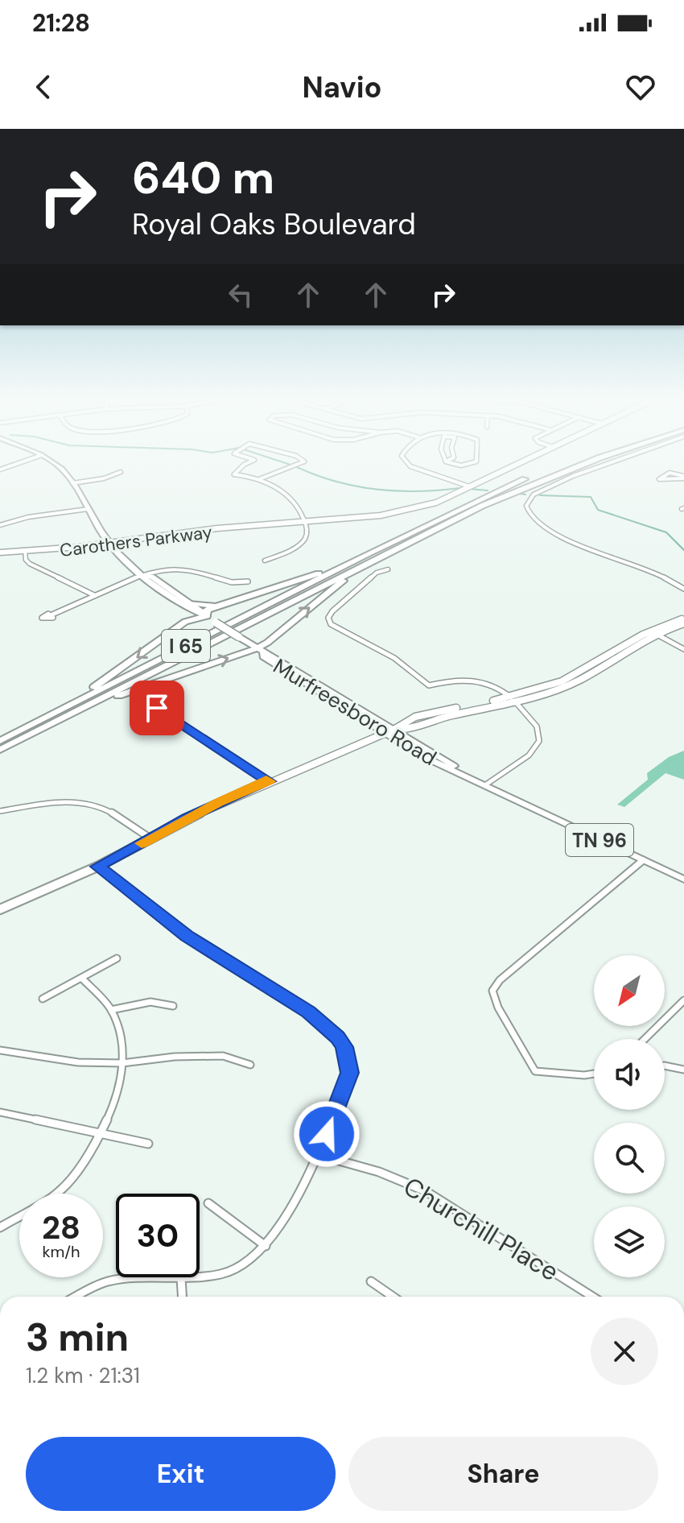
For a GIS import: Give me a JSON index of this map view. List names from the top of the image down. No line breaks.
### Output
{"streets":{"highway":["I 65"],"main road":["Carothers Parkway","Murfreesboro Road","TN 96"],"street":["Churchill Place"]},"crossings":[["Carothers Parkway","Murfreesboro Road"]],"north":"bottom left","page":{"status":"21:28","header":"Navio","turn":["640 m","Royal Oaks Boulevard"],"speed":"28 km/h","limit":"30","heading":["3 min","1.2 km · 21:31"],"buttons":["Exit","Share"]}}
